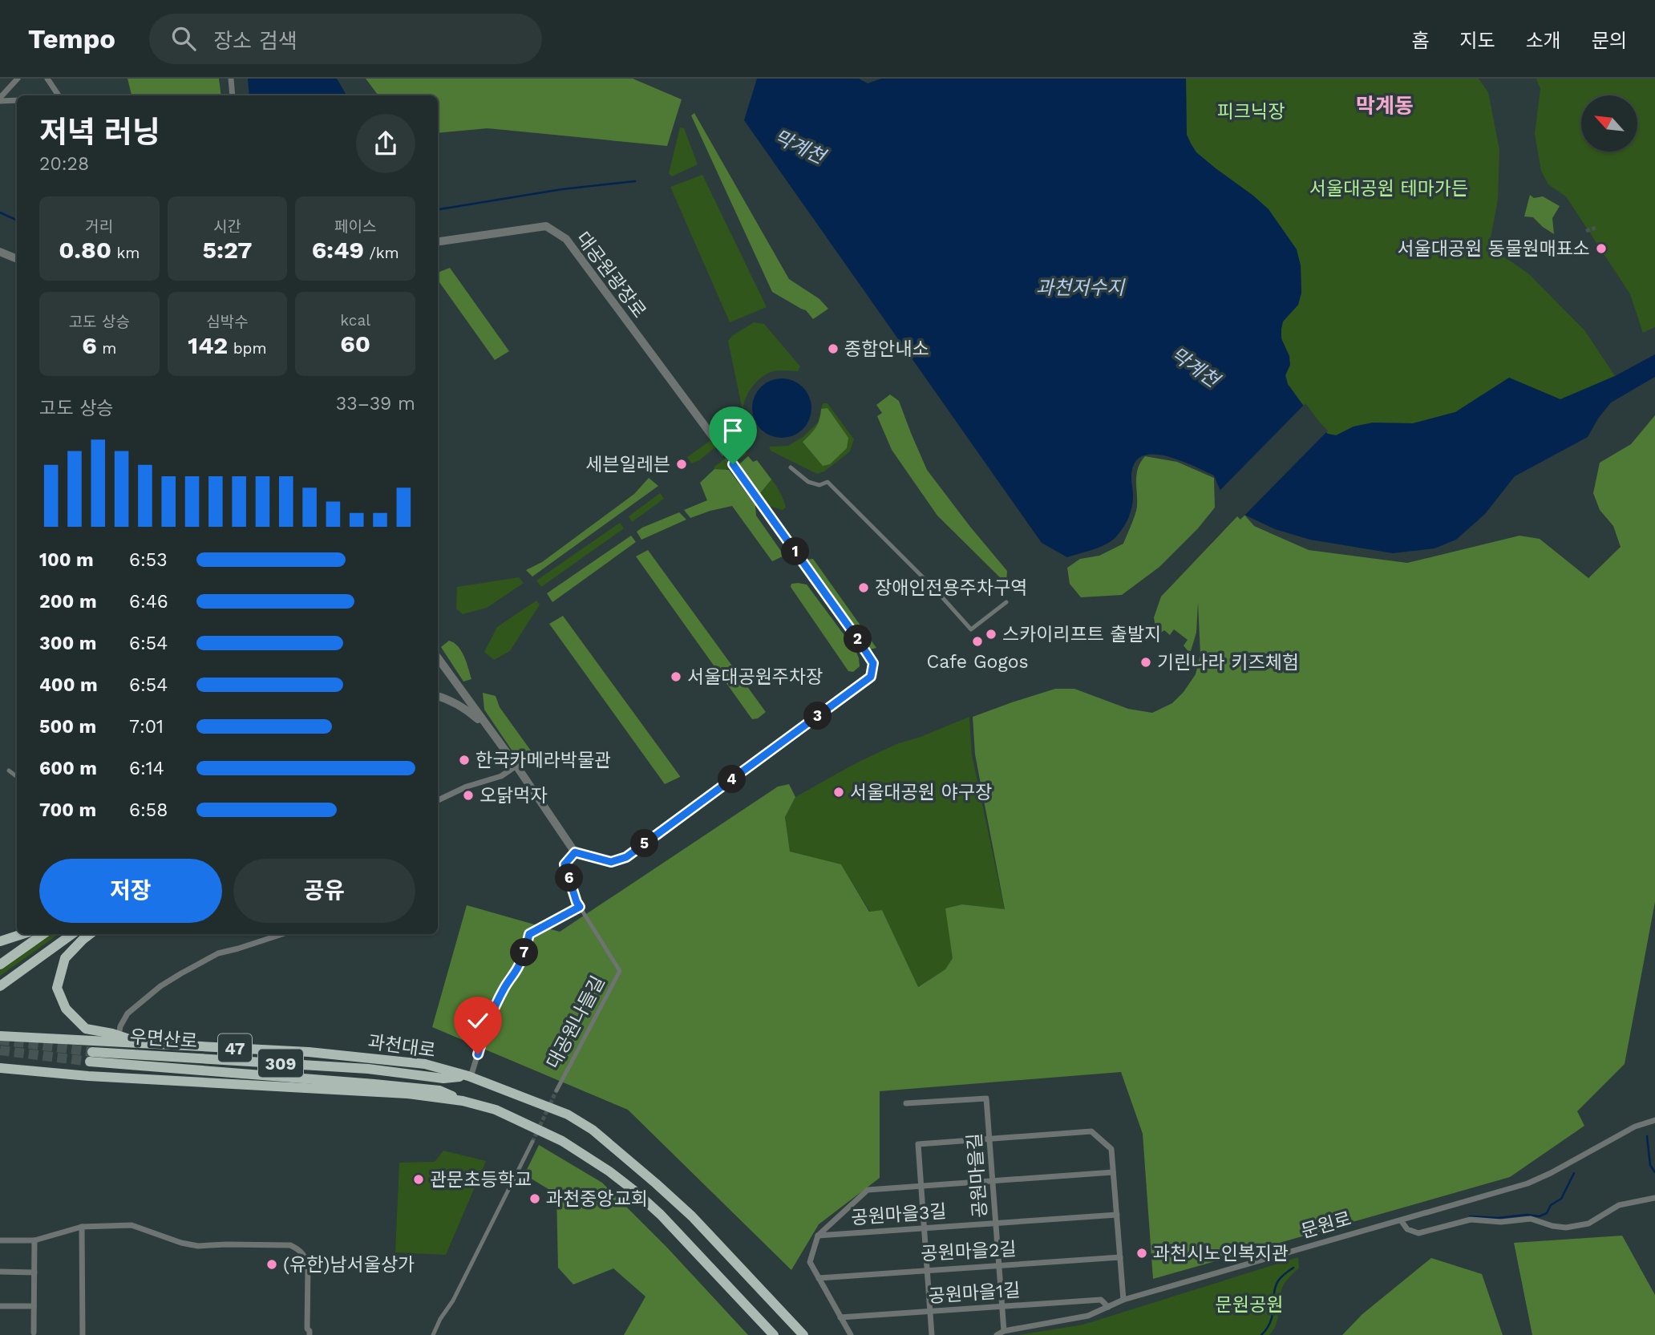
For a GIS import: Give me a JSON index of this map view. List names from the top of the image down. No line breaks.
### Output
{"streets":{"highway":["우면산로","과천대로","47","309"],"street":["대공원광장로","대공원나들길","공원마을길","공원마을3길","문원로","공원마을2길","공원마을1길"]},"crossings":[["우면산로","과천대로"],["우면산로","47"],["공원마을길","공원마을3길"],["공원마을길","문원로"],["공원마을길","공원마을2길"],["공원마을길","공원마을1길"],["문원로","공원마을1길"]],"districts":["막계동"],"water":["막계천","과천저수지"],"parks":["피크닉장","서울대공원 테마가든","문원공원"],"places":["서울대공원 동물원매표소","종합안내소","세븐일레븐","장애인전용주차구역","스카이리프트 출발지","Cafe Gogos","기린나라 키즈체험","서울대공원주차장","한국카메라박물관","서울대공원 야구장","오닭먹자","관문초등학교","과천중앙교회","과천시노인복지관","(유한)남서울상가"],"north":"top left","page":{"header":"Tempo","search":"장소 검색","nav":["홈","지도","소개","문의"],"heading":["저녁 러닝","20:28"],"stats":[["거리","0.80 km"],["시간","5:27"],["페이스","6:49 /km"],["고도 상승","6 m"],["심박수","142 bpm"],["kcal","60"]],"chart":["고도 상승","33–39 m"],"pins":["1","2","3","4","5","6","7"],"list":[{"name":"100 m","note":"6:53"},{"name":"200 m","note":"6:46"},{"name":"300 m","note":"6:54"},{"name":"400 m","note":"6:54"},{"name":"500 m","note":"7:01"},{"name":"600 m","note":"6:14"},{"name":"700 m","note":"6:58"}],"buttons":["저장","공유"]}}
